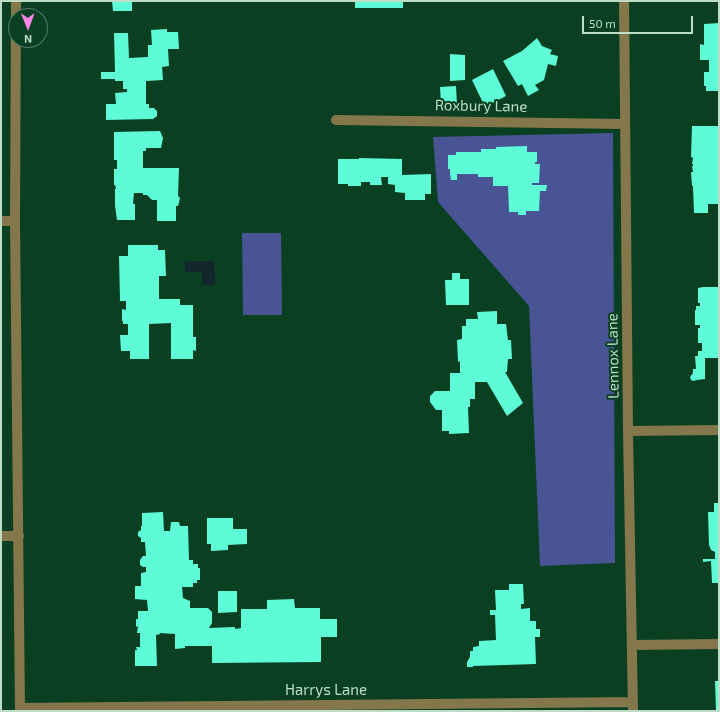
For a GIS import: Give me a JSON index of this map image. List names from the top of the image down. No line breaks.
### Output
{"streets":{"street":["Roxbury Lane","Lennox Lane","Harrys Lane"]},"crossings":[["Roxbury Lane","Lennox Lane"],["Lennox Lane","Harrys Lane"]],"scale_bar":"50 m","north":"bottom"}
